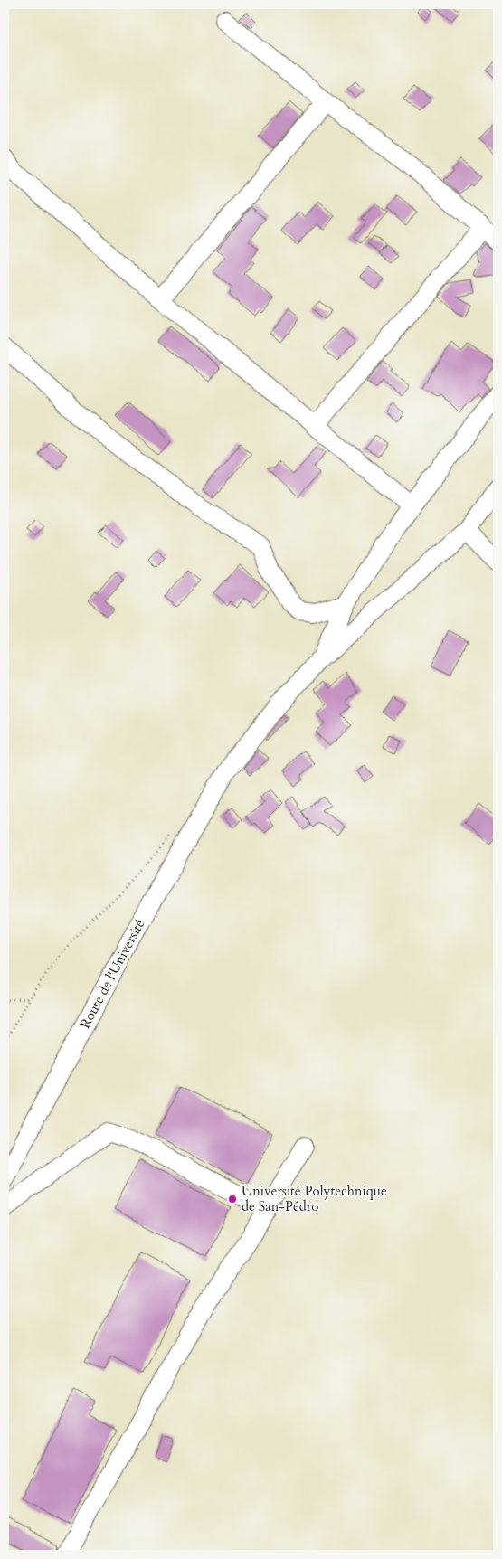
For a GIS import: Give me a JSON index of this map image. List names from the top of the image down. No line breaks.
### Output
{"streets":{"street":["Route de l'Université"]},"places":["Université Polytechnique de San-Pédro"]}
